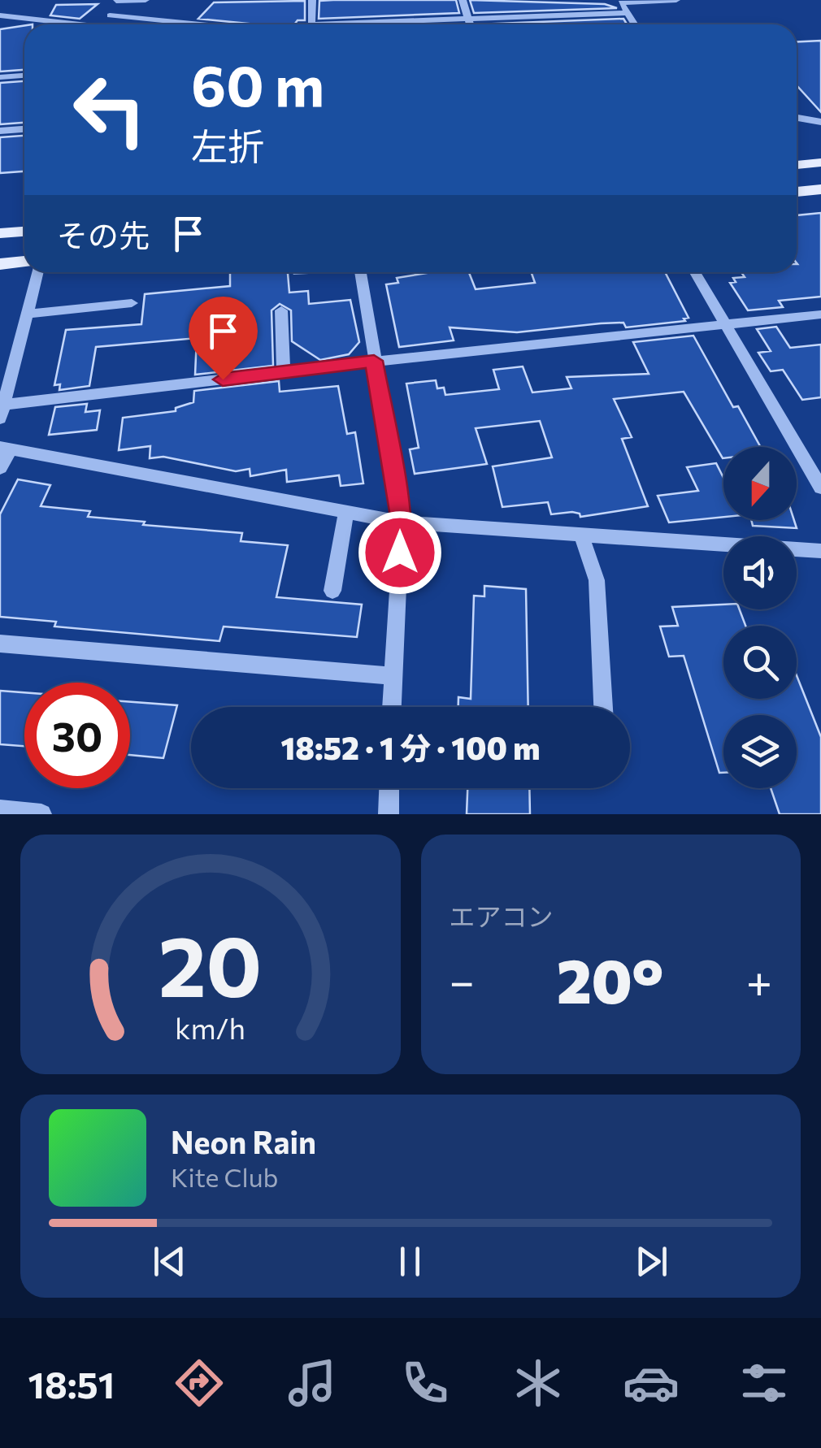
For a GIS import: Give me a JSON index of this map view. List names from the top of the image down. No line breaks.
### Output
{"north":"bottom","page":{"turn":["60 m","左折"],"then":"その先","limit":"30","trip":"18:52 · 1 分 · 100 m","tile":"エアコン","heat":["−","20°","+"],"song":["Neon Rain","Kite Club"],"tabs":"18:51","gauge":["20","km/h"]}}
